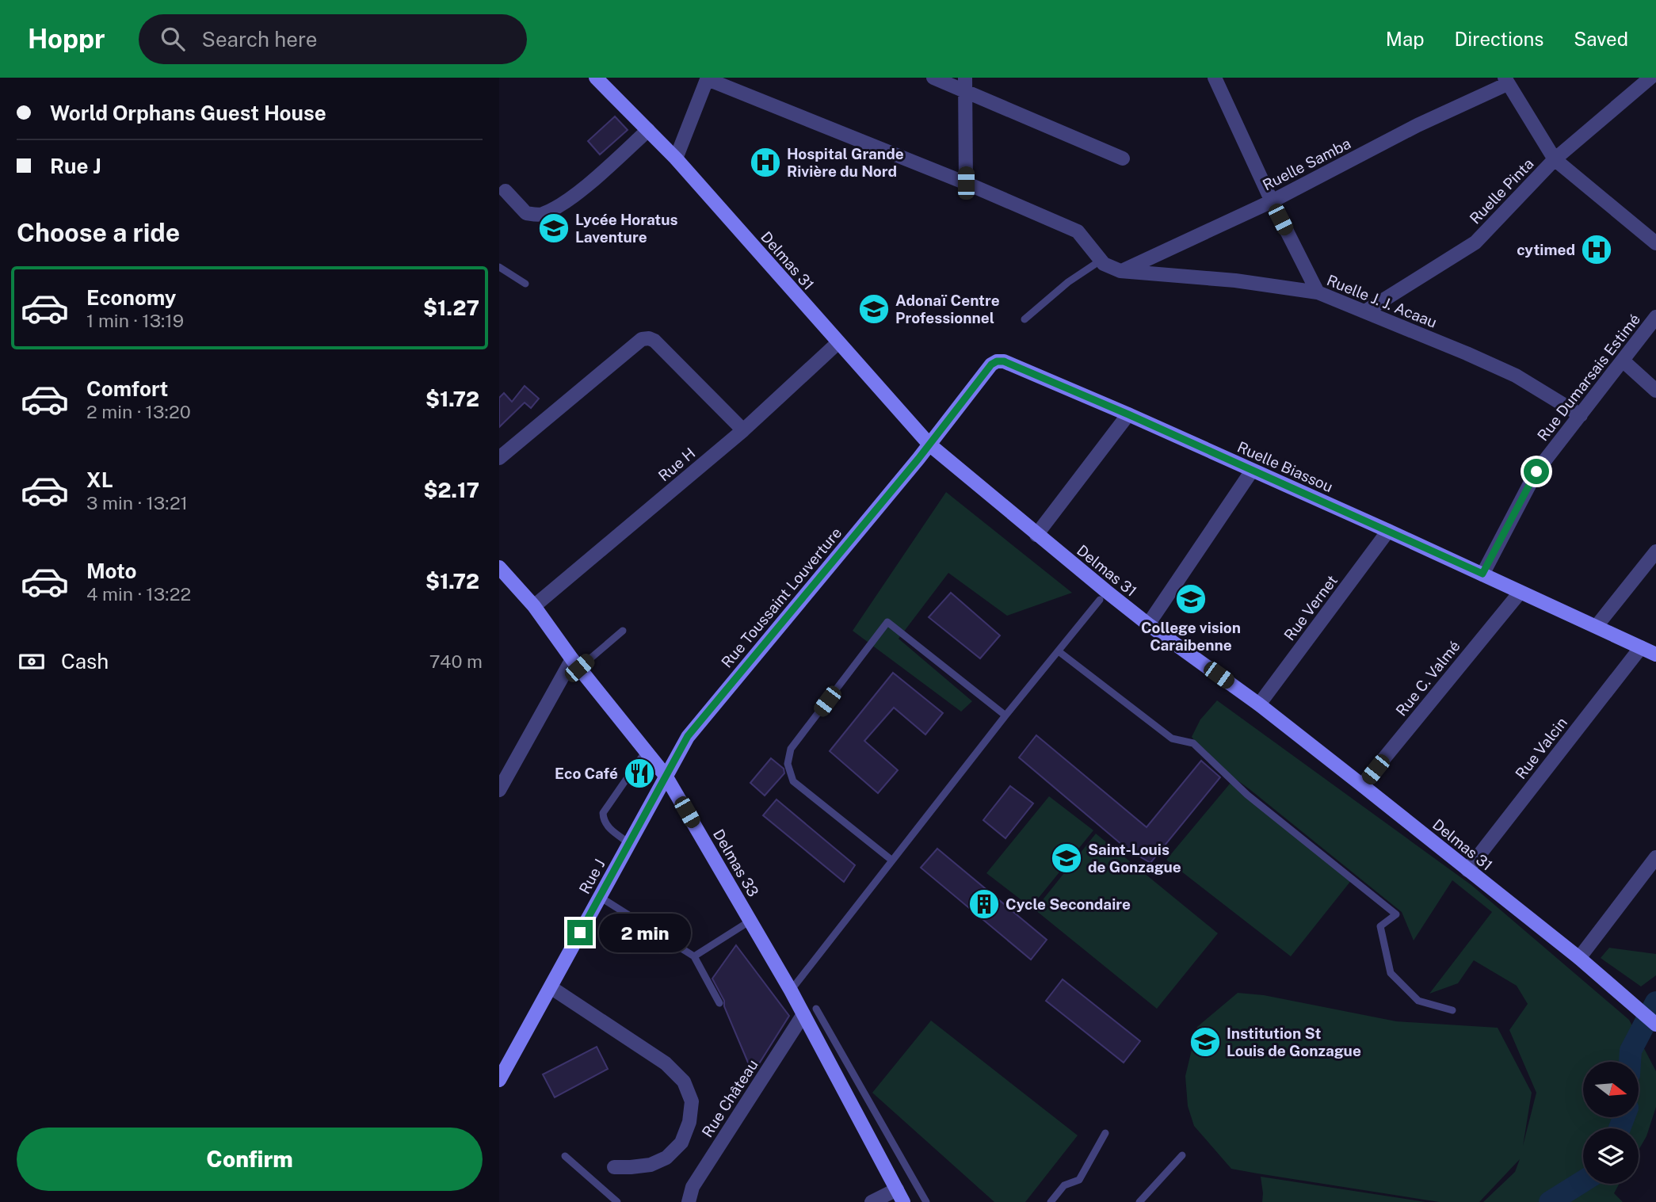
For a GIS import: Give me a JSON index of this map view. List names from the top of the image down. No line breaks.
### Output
{"streets":{"street":["Ruelle Samba","Ruelle Pinta","Delmas 31","Ruelle J. J. Acaau","Rue Dumarsais Estimé","Rue H","Ruelle Biassou","Rue Toussaint Louverture","Rue Vernet","Rue C. Valmé","Rue Valcin","Delmas 33","Rue J","Rue Château"]},"crossings":[["Ruelle Samba","Ruelle J. J. Acaau"],["Ruelle Pinta","Ruelle J. J. Acaau"],["Delmas 31","Rue H"],["Delmas 31","Ruelle Biassou"],["Delmas 31","Rue Toussaint Louverture"],["Delmas 31","Rue Vernet"],["Delmas 31","Rue C. Valmé"],["Delmas 31","Rue Valcin"],["Ruelle J. J. Acaau","Rue Dumarsais Estimé"],["Rue Dumarsais Estimé","Ruelle Biassou"],["Rue H","Delmas 33"],["Ruelle Biassou","Rue Toussaint Louverture"],["Ruelle Biassou","Rue Vernet"],["Ruelle Biassou","Rue C. Valmé"],["Ruelle Biassou","Rue Valcin"],["Rue Toussaint Louverture","Delmas 33"],["Rue Toussaint Louverture","Rue J"],["Delmas 33","Rue J"],["Delmas 33","Rue Château"]],"places":{"hospital":["Hospital Grande Rivière du Nord","cytimed"],"school or university":["Lycée Horatus Laventure","Adonaï Centre Professionnel","College vision Caraibenne","Saint-Louis de Gonzague","Institution St Louis de Gonzague"],"restaurant":["Eco Café"],"building":["Cycle Secondaire"]},"north":"right","page":{"header":"Hoppr","search":"Search here","nav":["Map","Directions","Saved"],"banner":["World Orphans Guest House","Rue J"],"heading":"Choose a ride","list":[{"name":"Economy","note":"1 min · 13:19","value":"$1.27"},{"name":"Comfort","note":"2 min · 13:20","value":"$1.72"},{"name":"XL","note":"3 min · 13:21","value":"$2.17"},{"name":"Moto","note":"4 min · 13:22","value":"$1.72"}],"pay":["Cash","740 m"],"bubble":"2 min","buttons":"Confirm"}}
